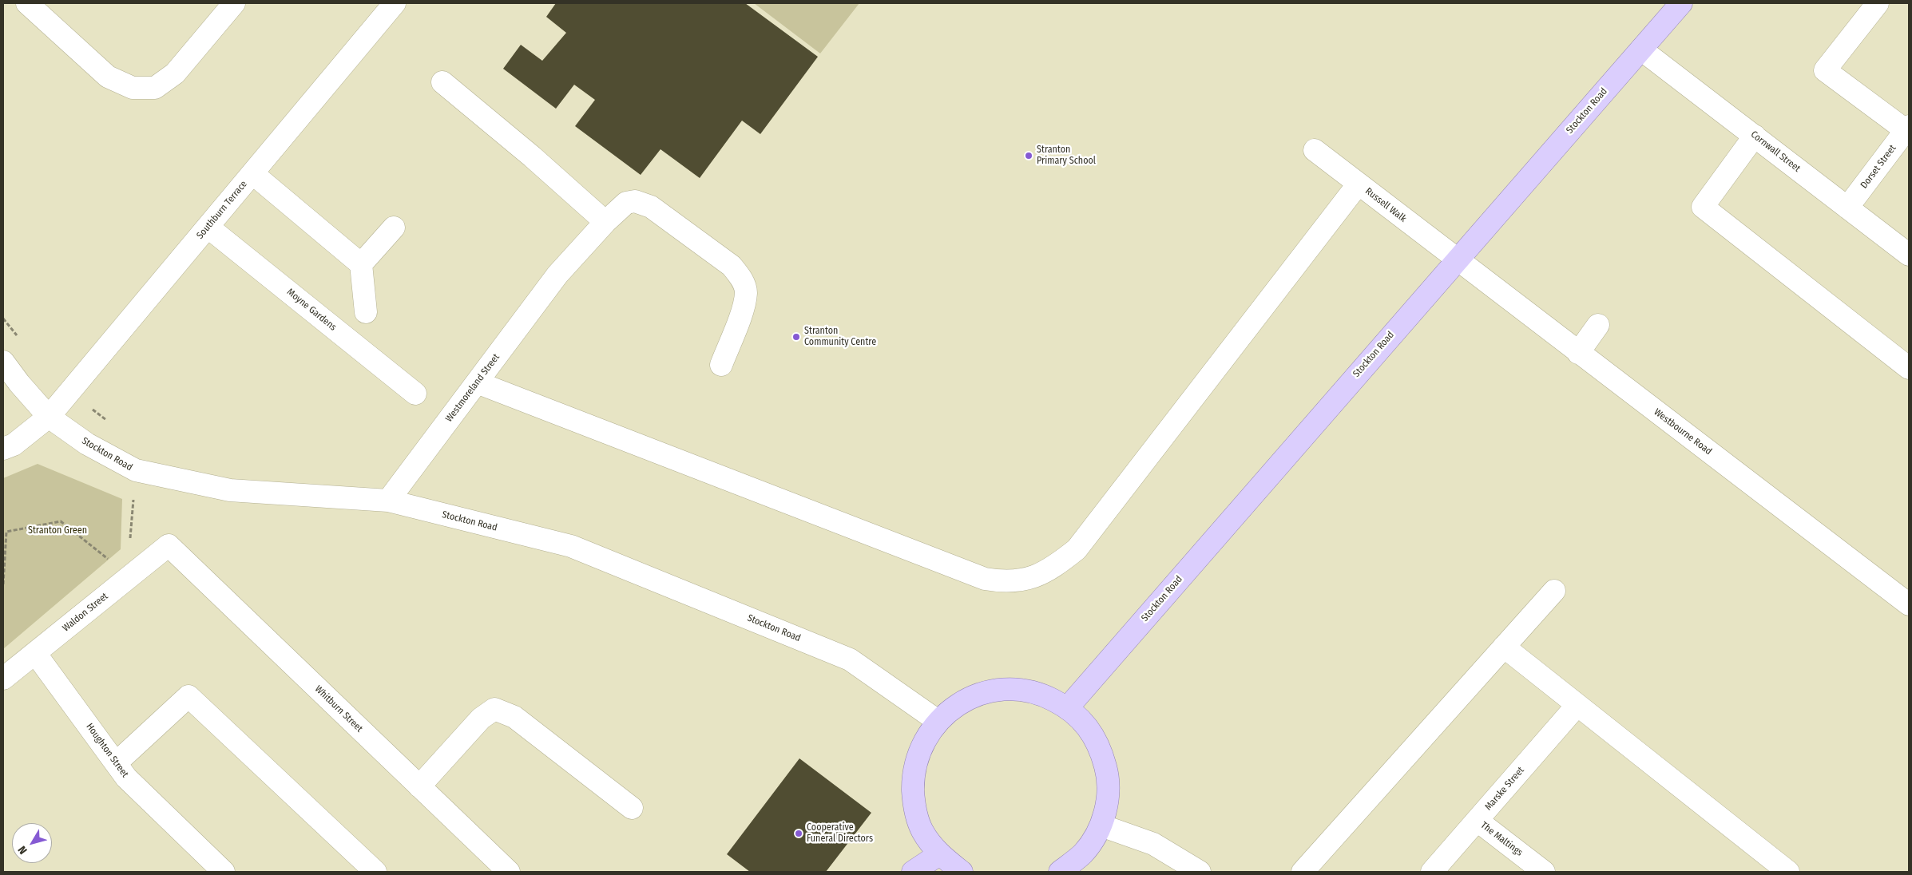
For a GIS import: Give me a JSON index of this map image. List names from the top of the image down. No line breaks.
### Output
{"streets":{"main road":["Stockton Road"],"street":["Cornwall Street","Dorset Street","Russell Walk","Southburn Terrace","Moyne Gardens","Westmoreland Street","Westbourne Road","Waldon Street","Whitburn Street","Houghton Street","Marske Street","The Maltings"]},"crossings":[["Stockton Road","Cornwall Street"],["Stockton Road","Russell Walk"],["Stockton Road","Southburn Terrace"],["Stockton Road","Westmoreland Street"],["Stockton Road","Westbourne Road"],["Cornwall Street","Dorset Street"],["Russell Walk","Westbourne Road"],["Southburn Terrace","Moyne Gardens"],["Waldon Street","Whitburn Street"],["Waldon Street","Houghton Street"],["Marske Street","The Maltings"]],"parks":["Stranton Green"],"places":["Stranton Primary School","Stranton Community Centre","Cooperative Funeral Directors"],"north":"bottom left"}
